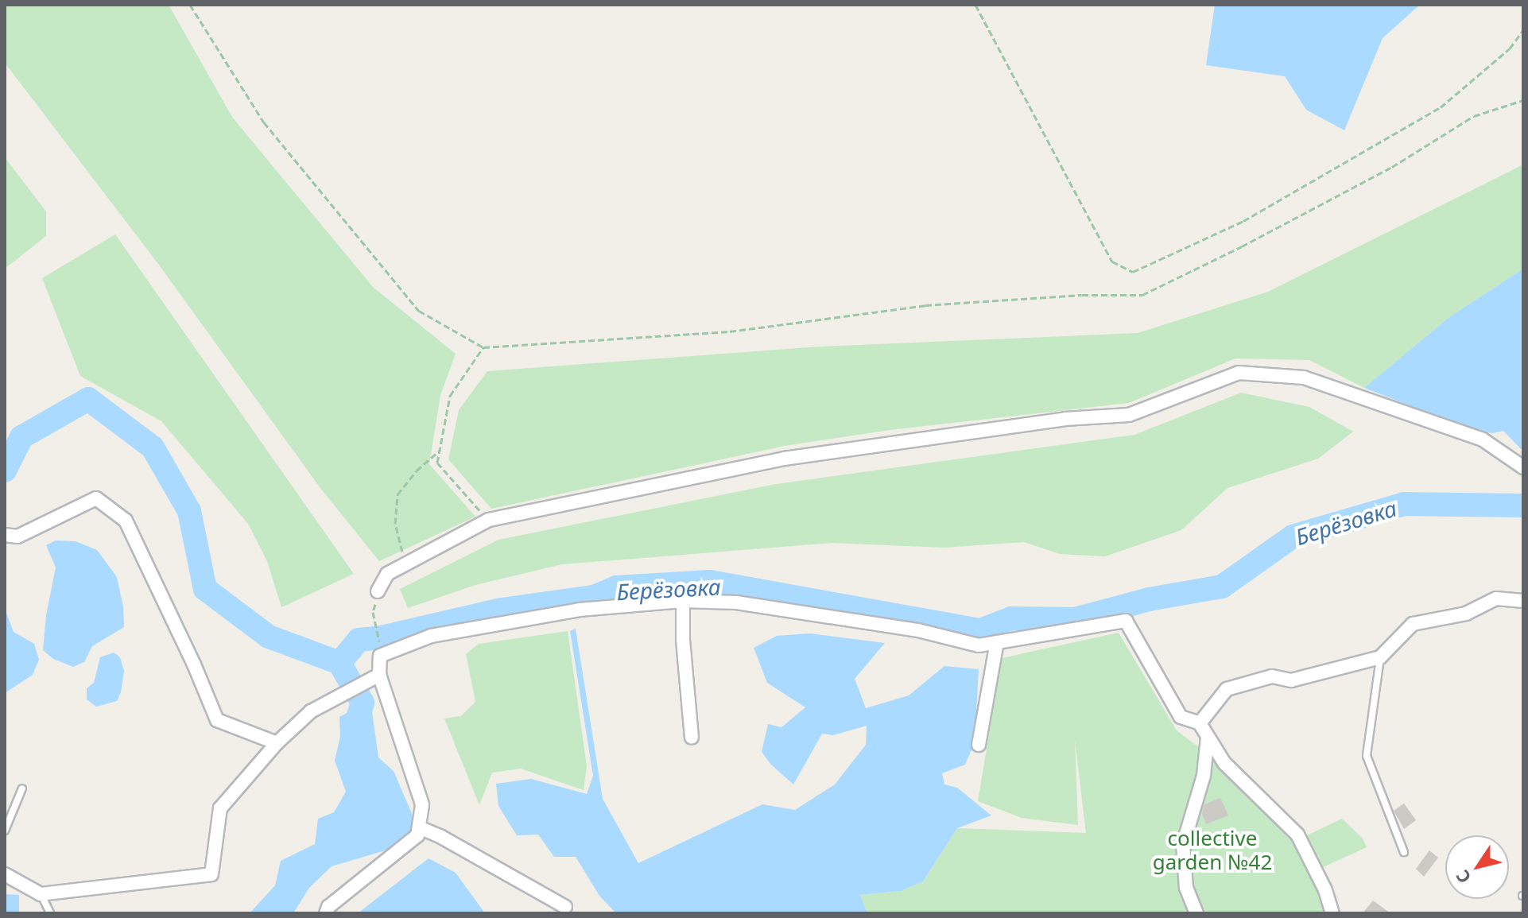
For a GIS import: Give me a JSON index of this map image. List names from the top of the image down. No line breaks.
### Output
{"water":["Берёзовка"],"parks":["collective garden №42"],"north":"bottom left"}
